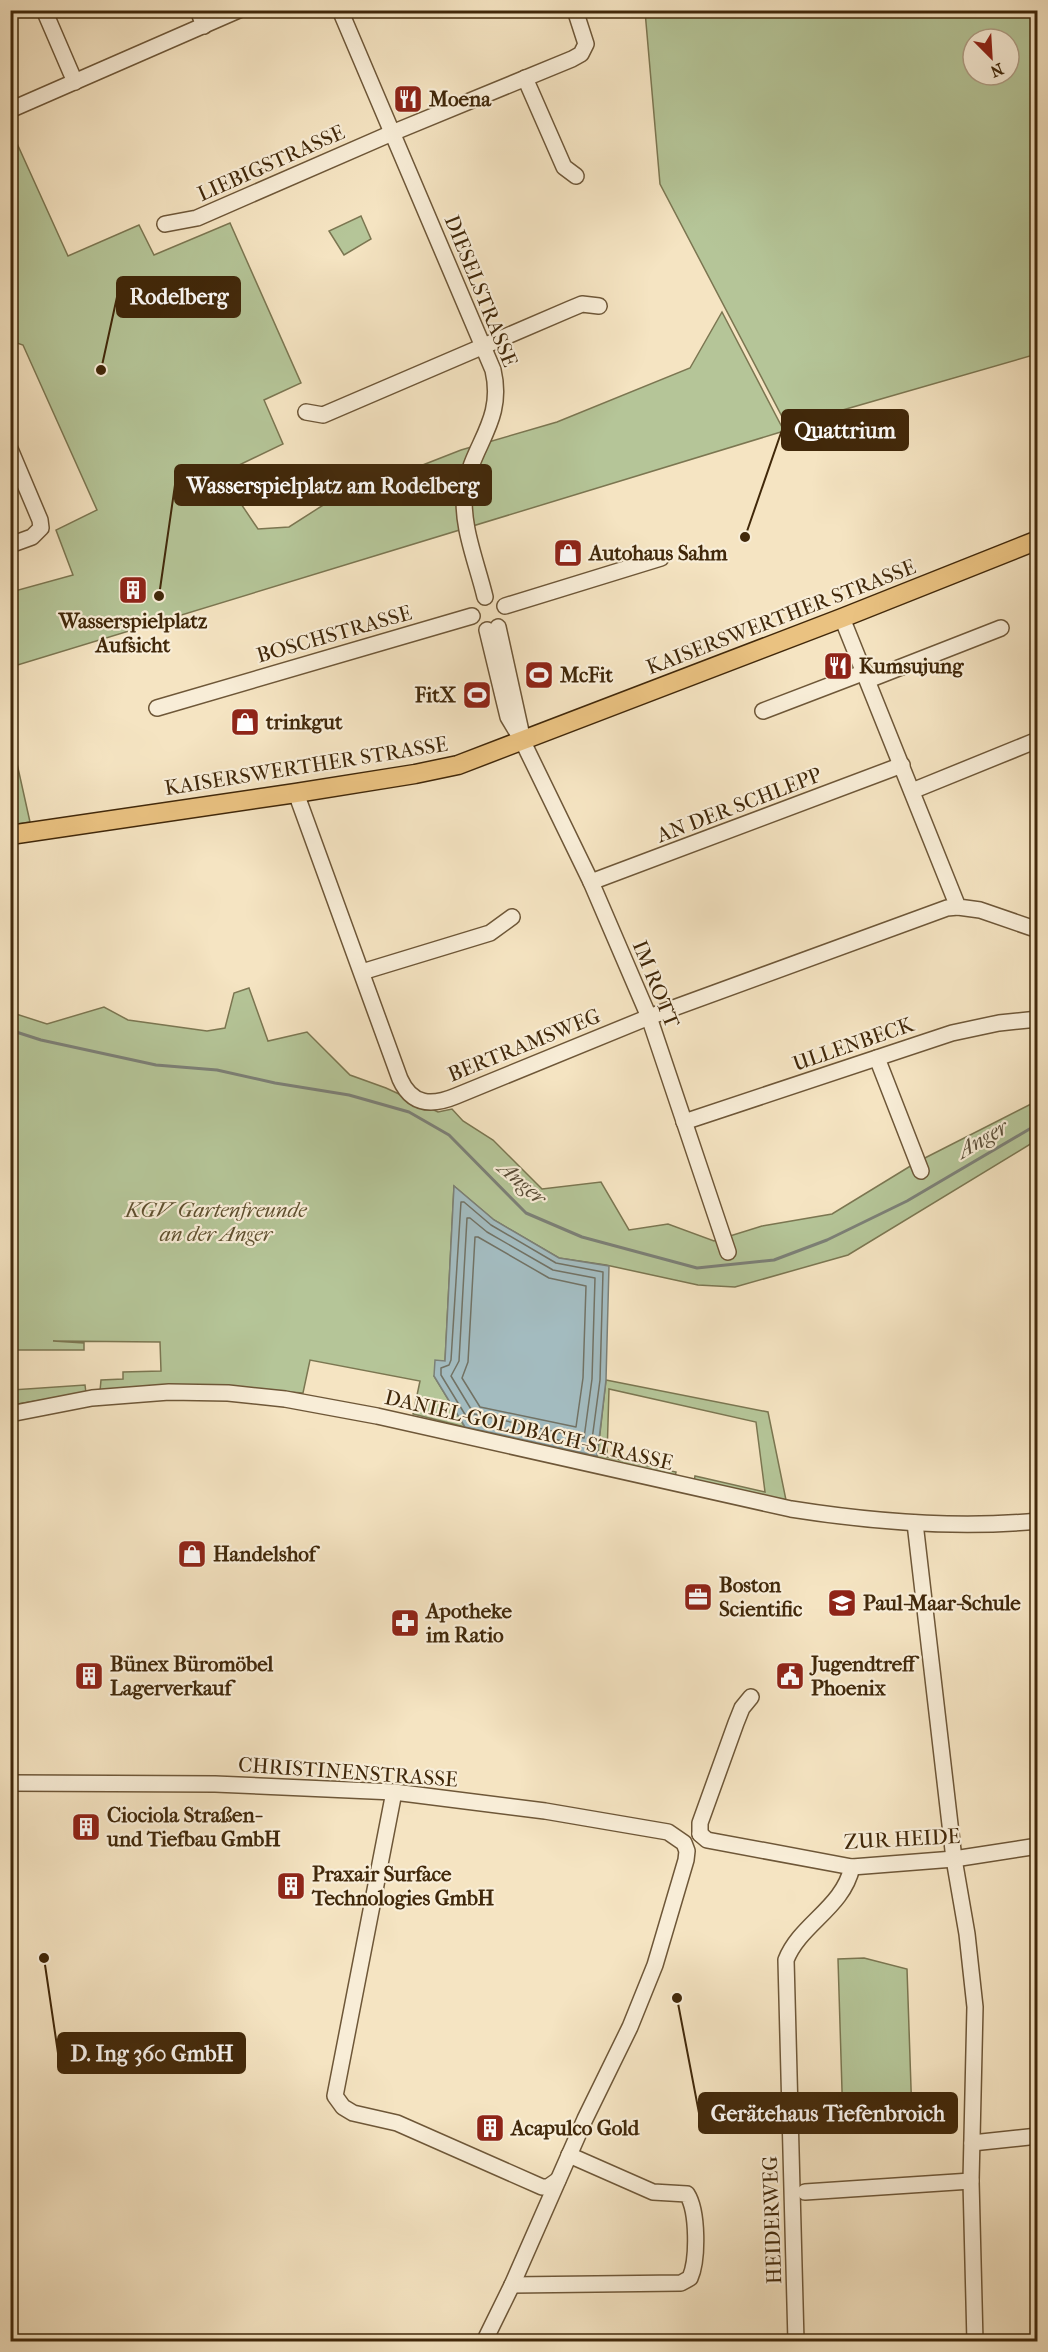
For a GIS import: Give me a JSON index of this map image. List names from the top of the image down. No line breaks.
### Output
{"streets":{"main road":["KAISERSWERTHER STRASSE"],"street":["LIEBIGSTRASSE","DIESELSTRASSE","BOSCHSTRASSE","AN DER SCHLEPP","IM ROTT","ULLENBECK","BERTRAMSWEG","DANIEL-GOLDBACH-STRASSE","CHRISTINENSTRASSE","ZUR HEIDE","HEIDERWEG"]},"crossings":[["LIEBIGSTRASSE","DIESELSTRASSE"],["DIESELSTRASSE","BOSCHSTRASSE"],["KAISERSWERTHER STRASSE","IM ROTT"],["KAISERSWERTHER STRASSE","BERTRAMSWEG"],["AN DER SCHLEPP","IM ROTT"],["IM ROTT","ULLENBECK"],["IM ROTT","BERTRAMSWEG"],["ZUR HEIDE","HEIDERWEG"]],"water":["Anger"],"parks":["KGV Gartenfreunde an der Anger"],"places":{"restaurant":["Moena","Kumsujung"],"other":["Rodelberg","Quattrium","Wasserspielplatz am Rodelberg","D. Ing 360 GmbH","Gerätehaus Tiefenbroich"],"shop":["Autohaus Sahm","trinkgut","Handelshof"],"building":["Wasserspielplatz Aufsicht","Bünex Büromöbel Lagerverkauf","Ciociola Straßen- und Tiefbau GmbH","Praxair Surface Technologies GmbH","Acapulco Gold"],"sports":["McFit","FitX"],"office":["Boston Scientific"],"school or university":["Paul-Maar-Schule"],"pharmacy":["Apotheke im Ratio"],"public building":["Jugendtreff Phoenix"]},"north":"bottom right"}
